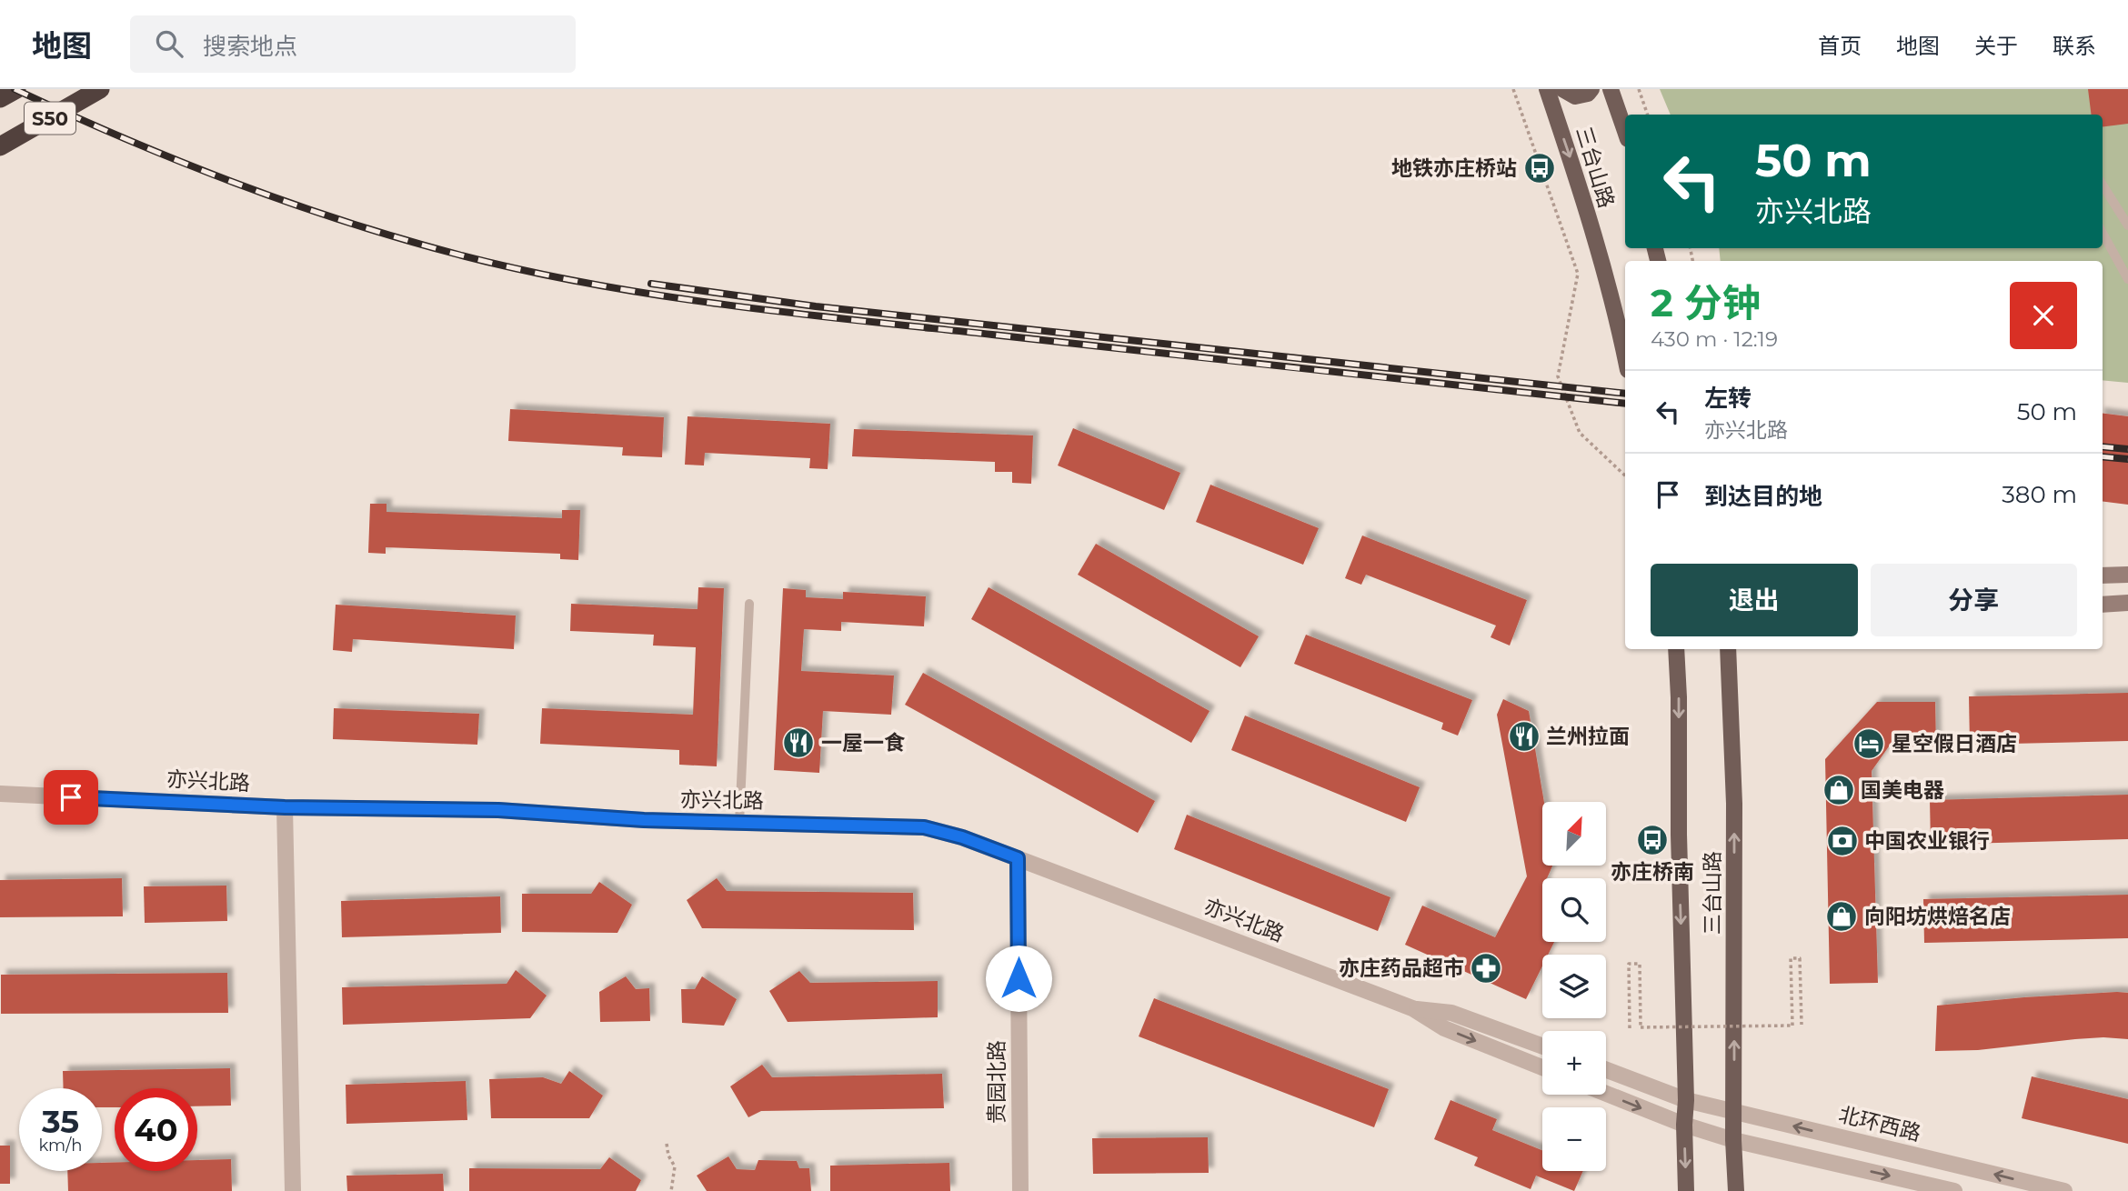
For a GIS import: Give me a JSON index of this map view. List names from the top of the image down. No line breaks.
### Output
{"streets":{"highway":["S50"],"main road":["三台山路"],"street":["亦兴北路","贵园北路","北环西路"]},"crossings":[["三台山路","北环西路"],["亦兴北路","贵园北路"]],"places":{"bus stop":["地铁亦庄桥站","亦庄桥南"],"restaurant":["兰州拉面","一屋一食"],"hotel":["星空假日酒店"],"shop":["国美电器","向阳坊烘焙名店"],"bank":["中国农业银行"],"pharmacy":["亦庄药品超市"]},"north":"top right","page":{"header":"地图","search":"搜索地点","nav":["首页","地图","关于","联系"],"turn":["50 m","亦兴北路"],"heading":["2 分钟","430 m · 12:19"],"list":[{"name":"左转","note":"亦兴北路","value":"50 m"},{"name":"到达目的地","value":"380 m"}],"buttons":["退出","分享"],"map_buttons":["+","−"],"speed":"35 km/h","limit":"40"}}
